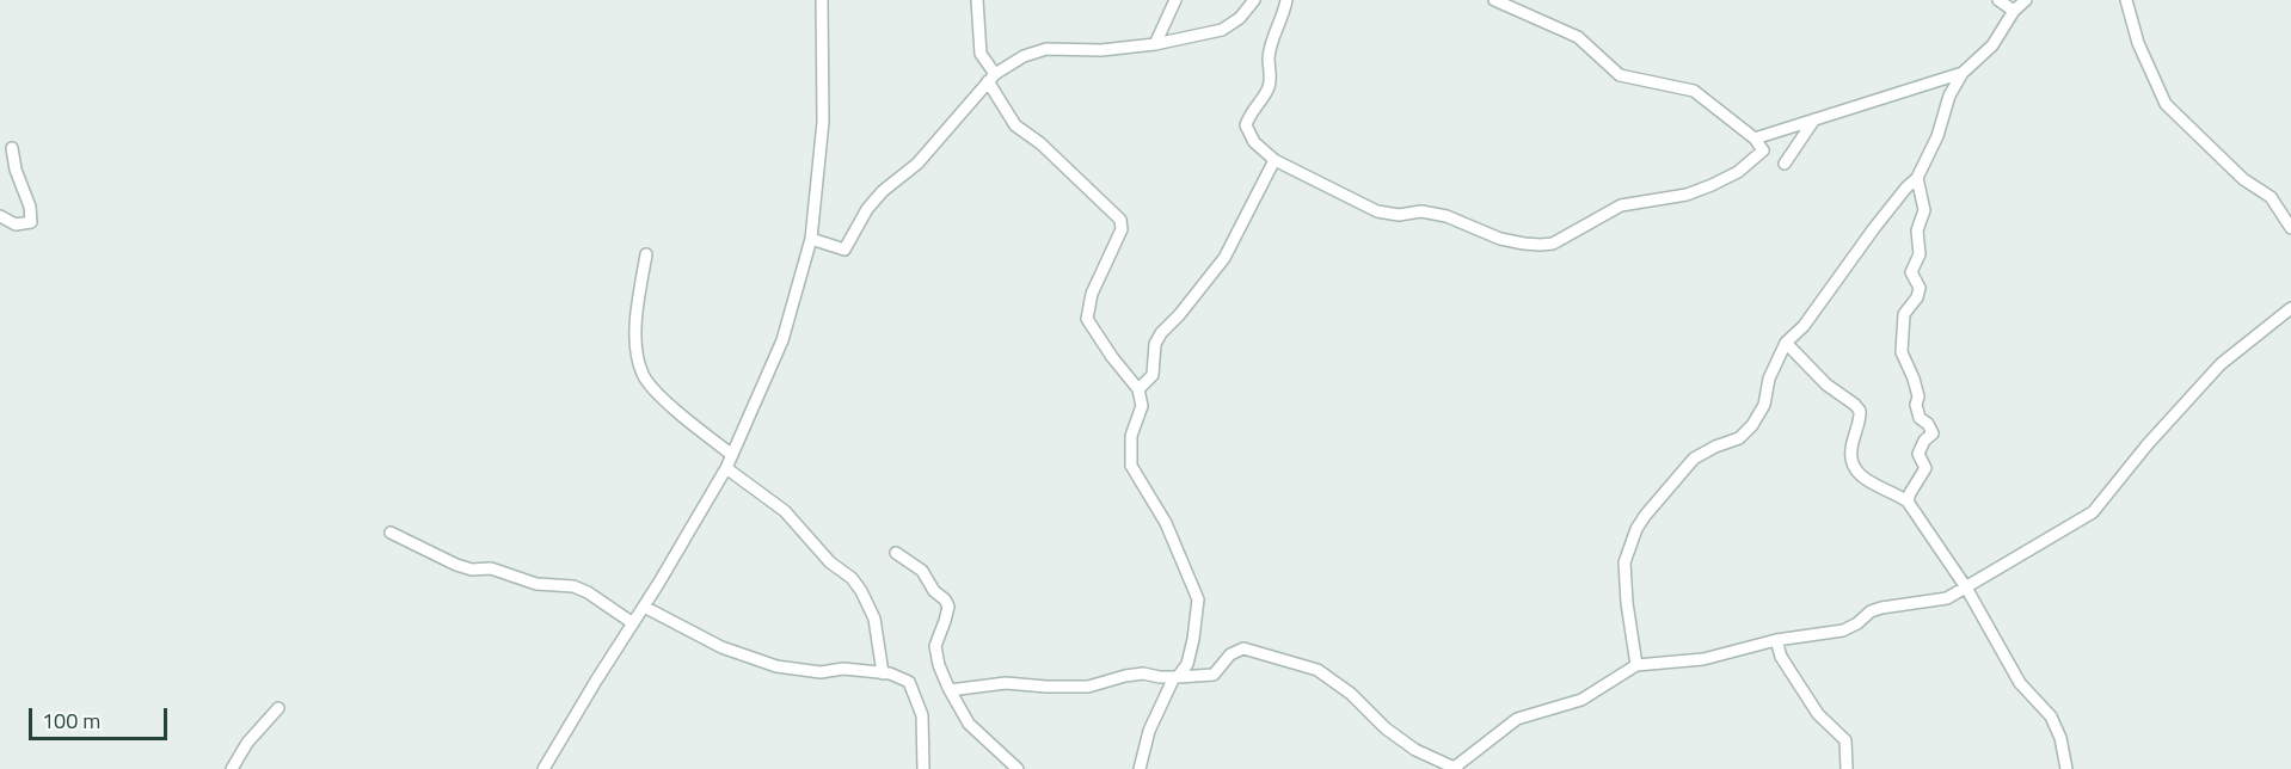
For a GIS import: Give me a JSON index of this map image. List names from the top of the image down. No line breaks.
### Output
{"scale_bar":"100 m"}
